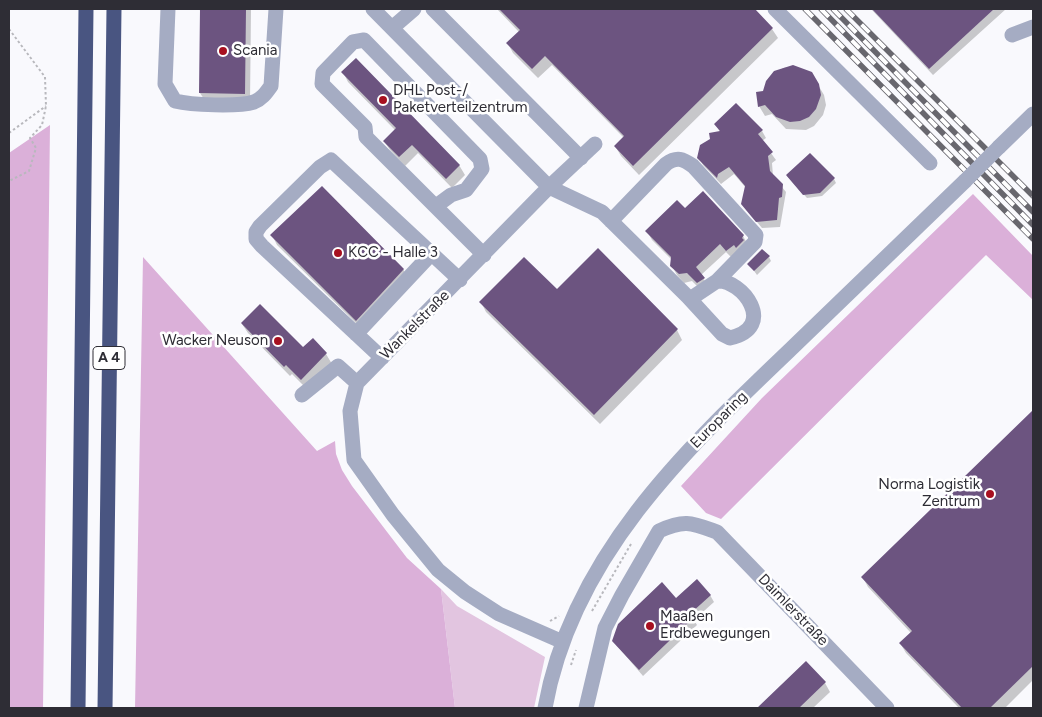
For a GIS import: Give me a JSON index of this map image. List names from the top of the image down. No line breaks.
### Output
{"streets":{"highway":["A 4"],"street":["Wankelstraße","Europaring","Daimlerstraße"]},"crossings":[["Wankelstraße","Europaring"]],"places":["Scania","DHL Post-/ Paketverteilzentrum","KCC - Halle 3","Wacker Neuson","Norma Logistik Zentrum","Maaßen Erdbewegungen"]}
